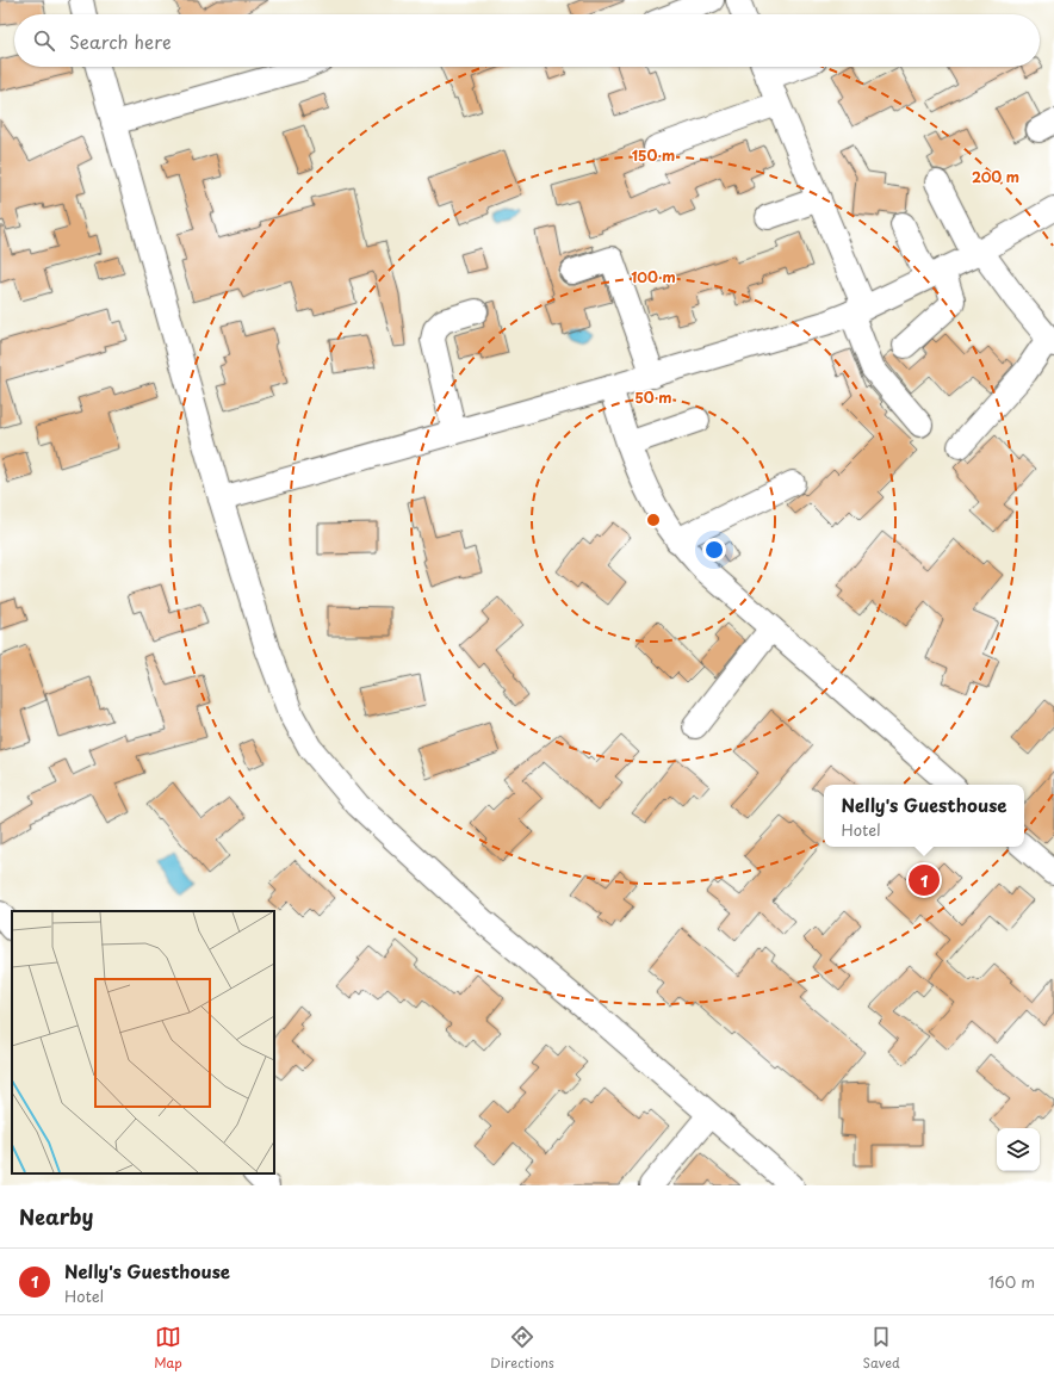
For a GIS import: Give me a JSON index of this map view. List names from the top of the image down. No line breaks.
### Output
{"page":{"search":"Search here","popup":["Nelly's Guesthouse","Hotel"],"pins":"1","heading":"Nearby","list":[{"mark":"1","name":"Nelly's Guesthouse","note":"Hotel","value":"160 m"}],"nav":["Map","Directions","Saved"]},"rings":["150 m","200 m","100 m","50 m"]}
